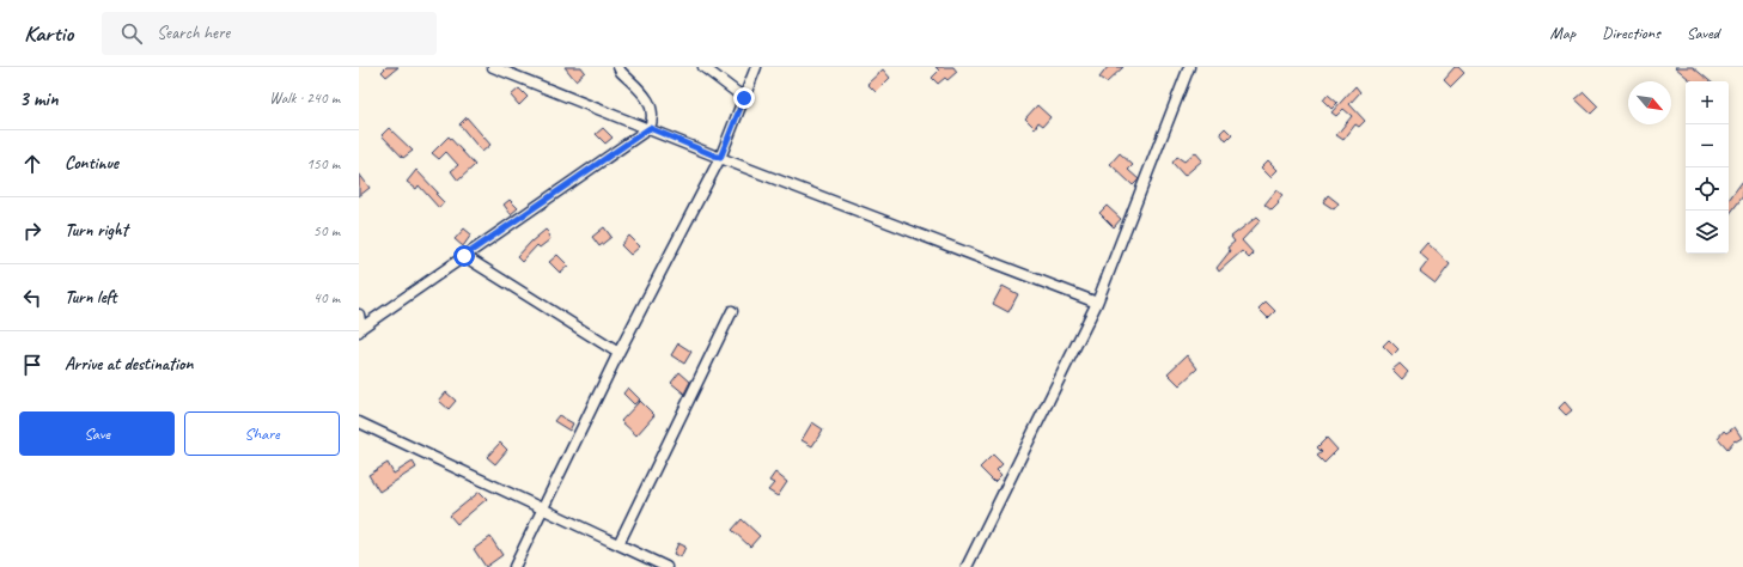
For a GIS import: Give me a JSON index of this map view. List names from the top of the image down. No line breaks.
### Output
{"north":"bottom right","page":{"header":"Kartio","search":"Search here","nav":["Map","Directions","Saved"],"heading":["3 min","Walk · 240 m"],"map_buttons":["+","−"],"list":[["Continue","150 m"],["Turn right","50 m"],["Turn left","40 m"],"Arrive at destination"],"buttons":["Save","Share"]}}
